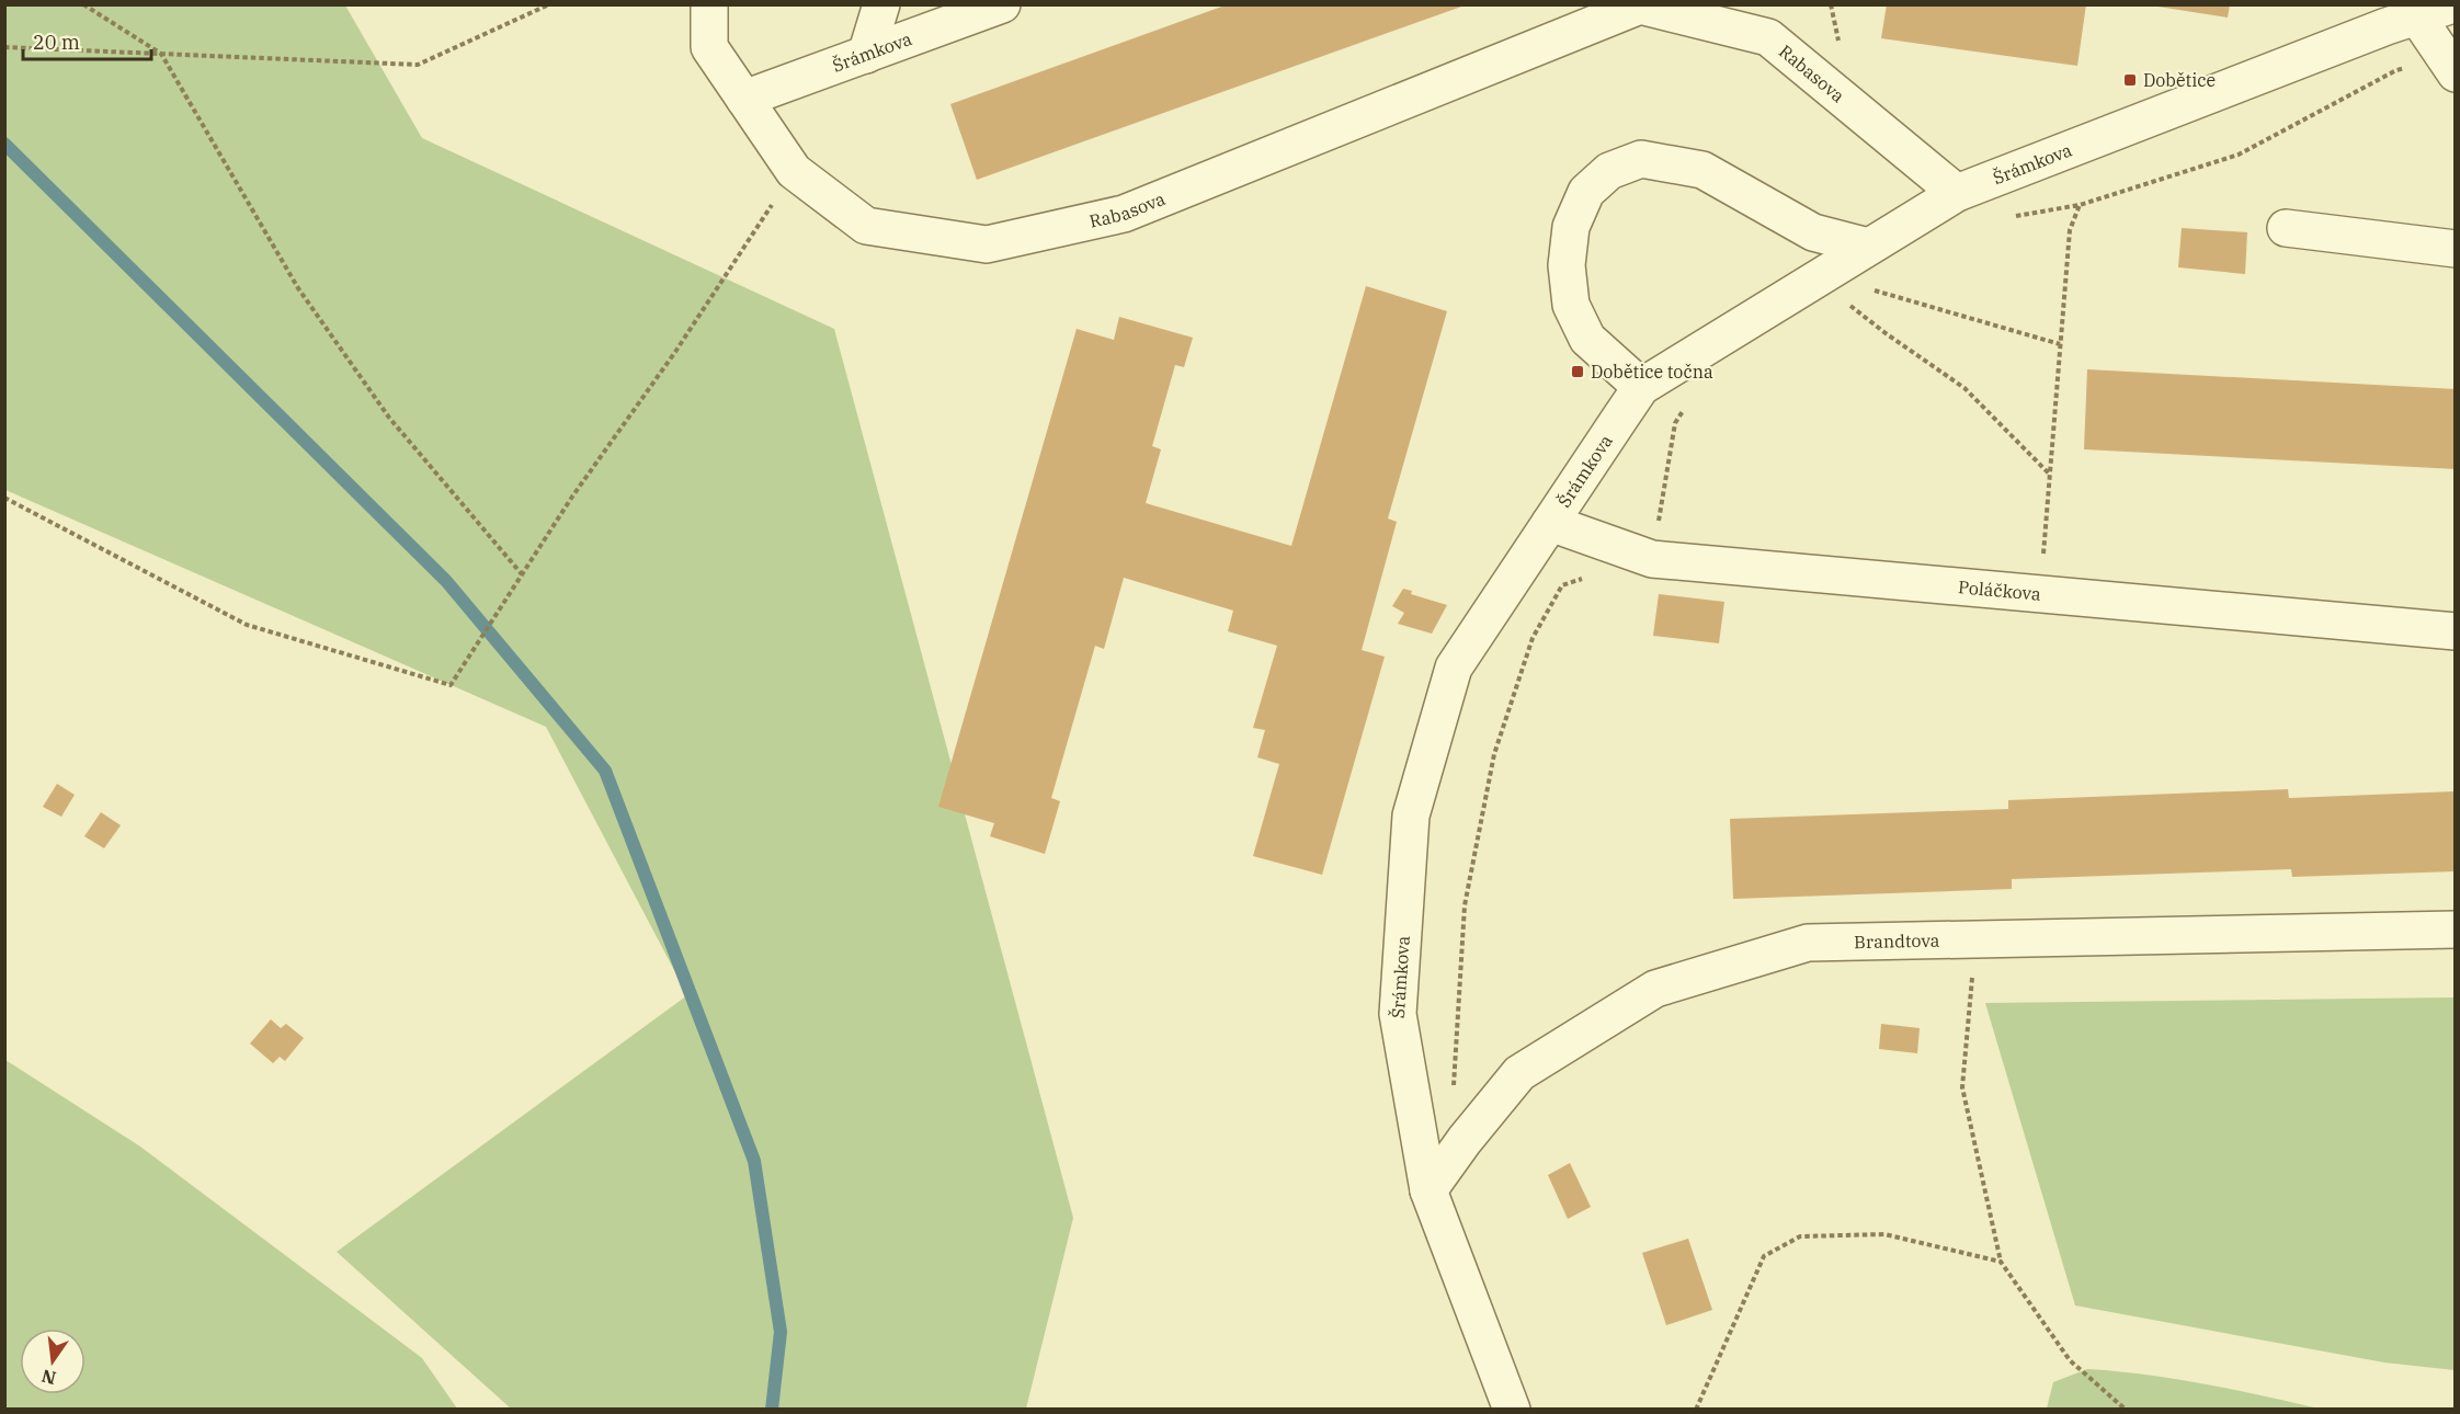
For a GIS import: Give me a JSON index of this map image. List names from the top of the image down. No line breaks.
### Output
{"streets":{"street":["Šrámkova","Rabasova","Poláčkova","Brandtova"]},"crossings":[["Šrámkova","Rabasova"],["Šrámkova","Poláčkova"],["Šrámkova","Brandtova"]],"places":{"transit":["Dobětice","Dobětice točna"]},"scale_bar":"20 m","north":"bottom"}
